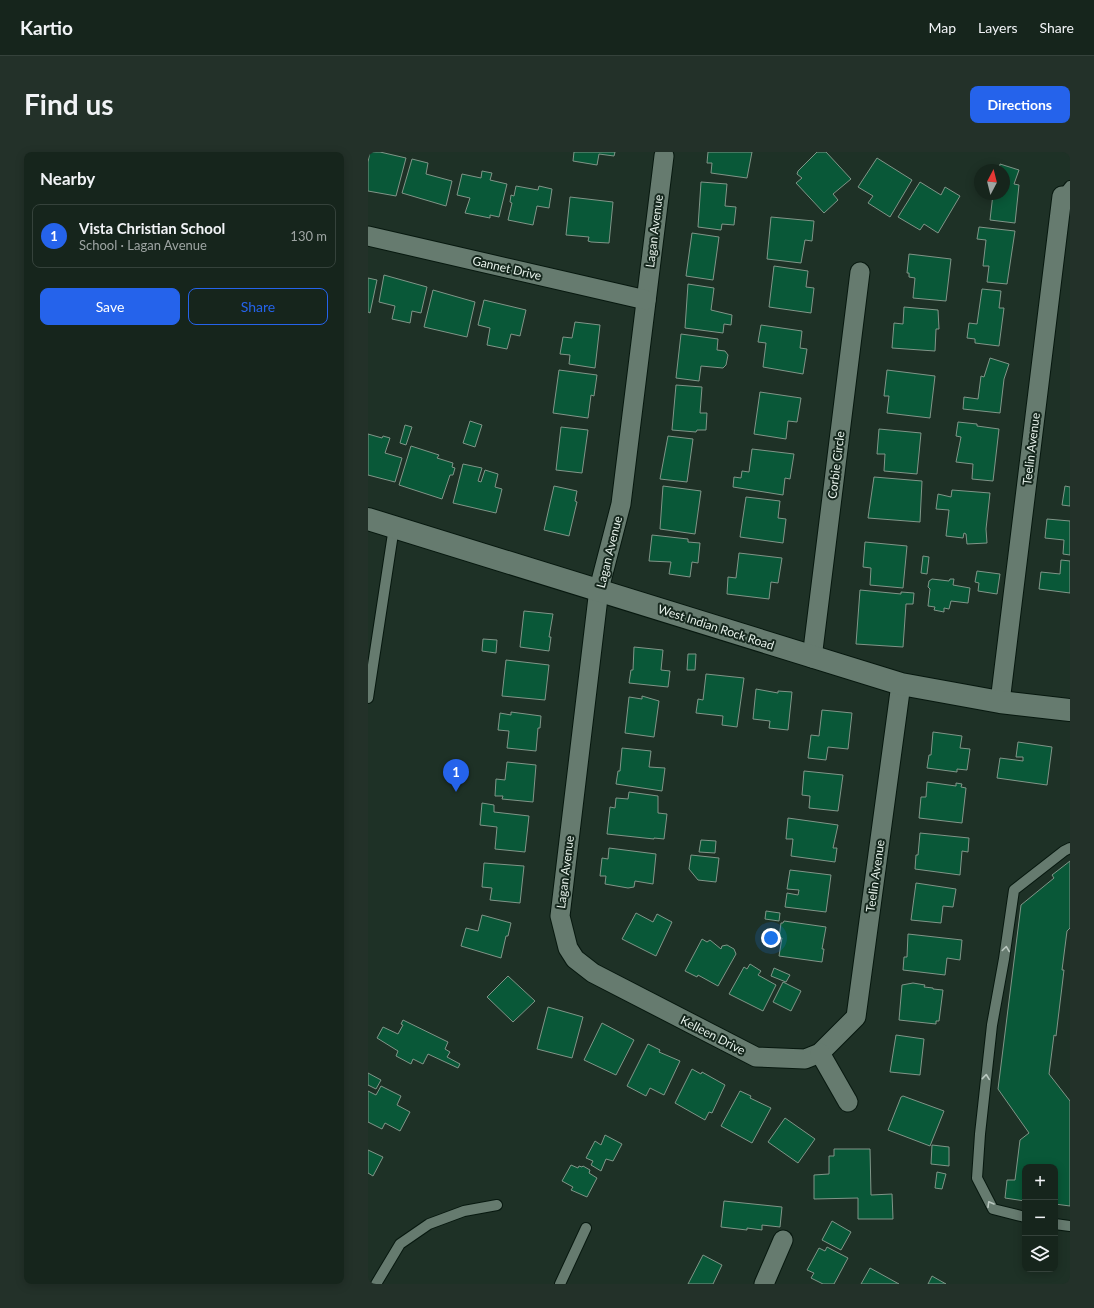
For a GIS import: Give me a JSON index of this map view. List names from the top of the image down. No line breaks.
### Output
{"streets":{"street":["Lagan Avenue","Gannet Drive","Teelin Avenue","Corbie Circle","West Indian Rock Road","Kelleen Drive"]},"crossings":[["Lagan Avenue","Gannet Drive"],["Lagan Avenue","West Indian Rock Road"],["Lagan Avenue","Kelleen Drive"],["Teelin Avenue","West Indian Rock Road"],["Teelin Avenue","Kelleen Drive"],["Corbie Circle","West Indian Rock Road"]],"north":"top","page":{"header":"Kartio","nav":["Map","Layers","Share"],"buttons":["Directions",["Save","Share"]],"title":"Find us","heading":"Nearby","list":[{"mark":"1","name":"Vista Christian School","note":"School · Lagan Avenue","value":"130 m"}],"pins":"1","map_buttons":["+","−"]}}
